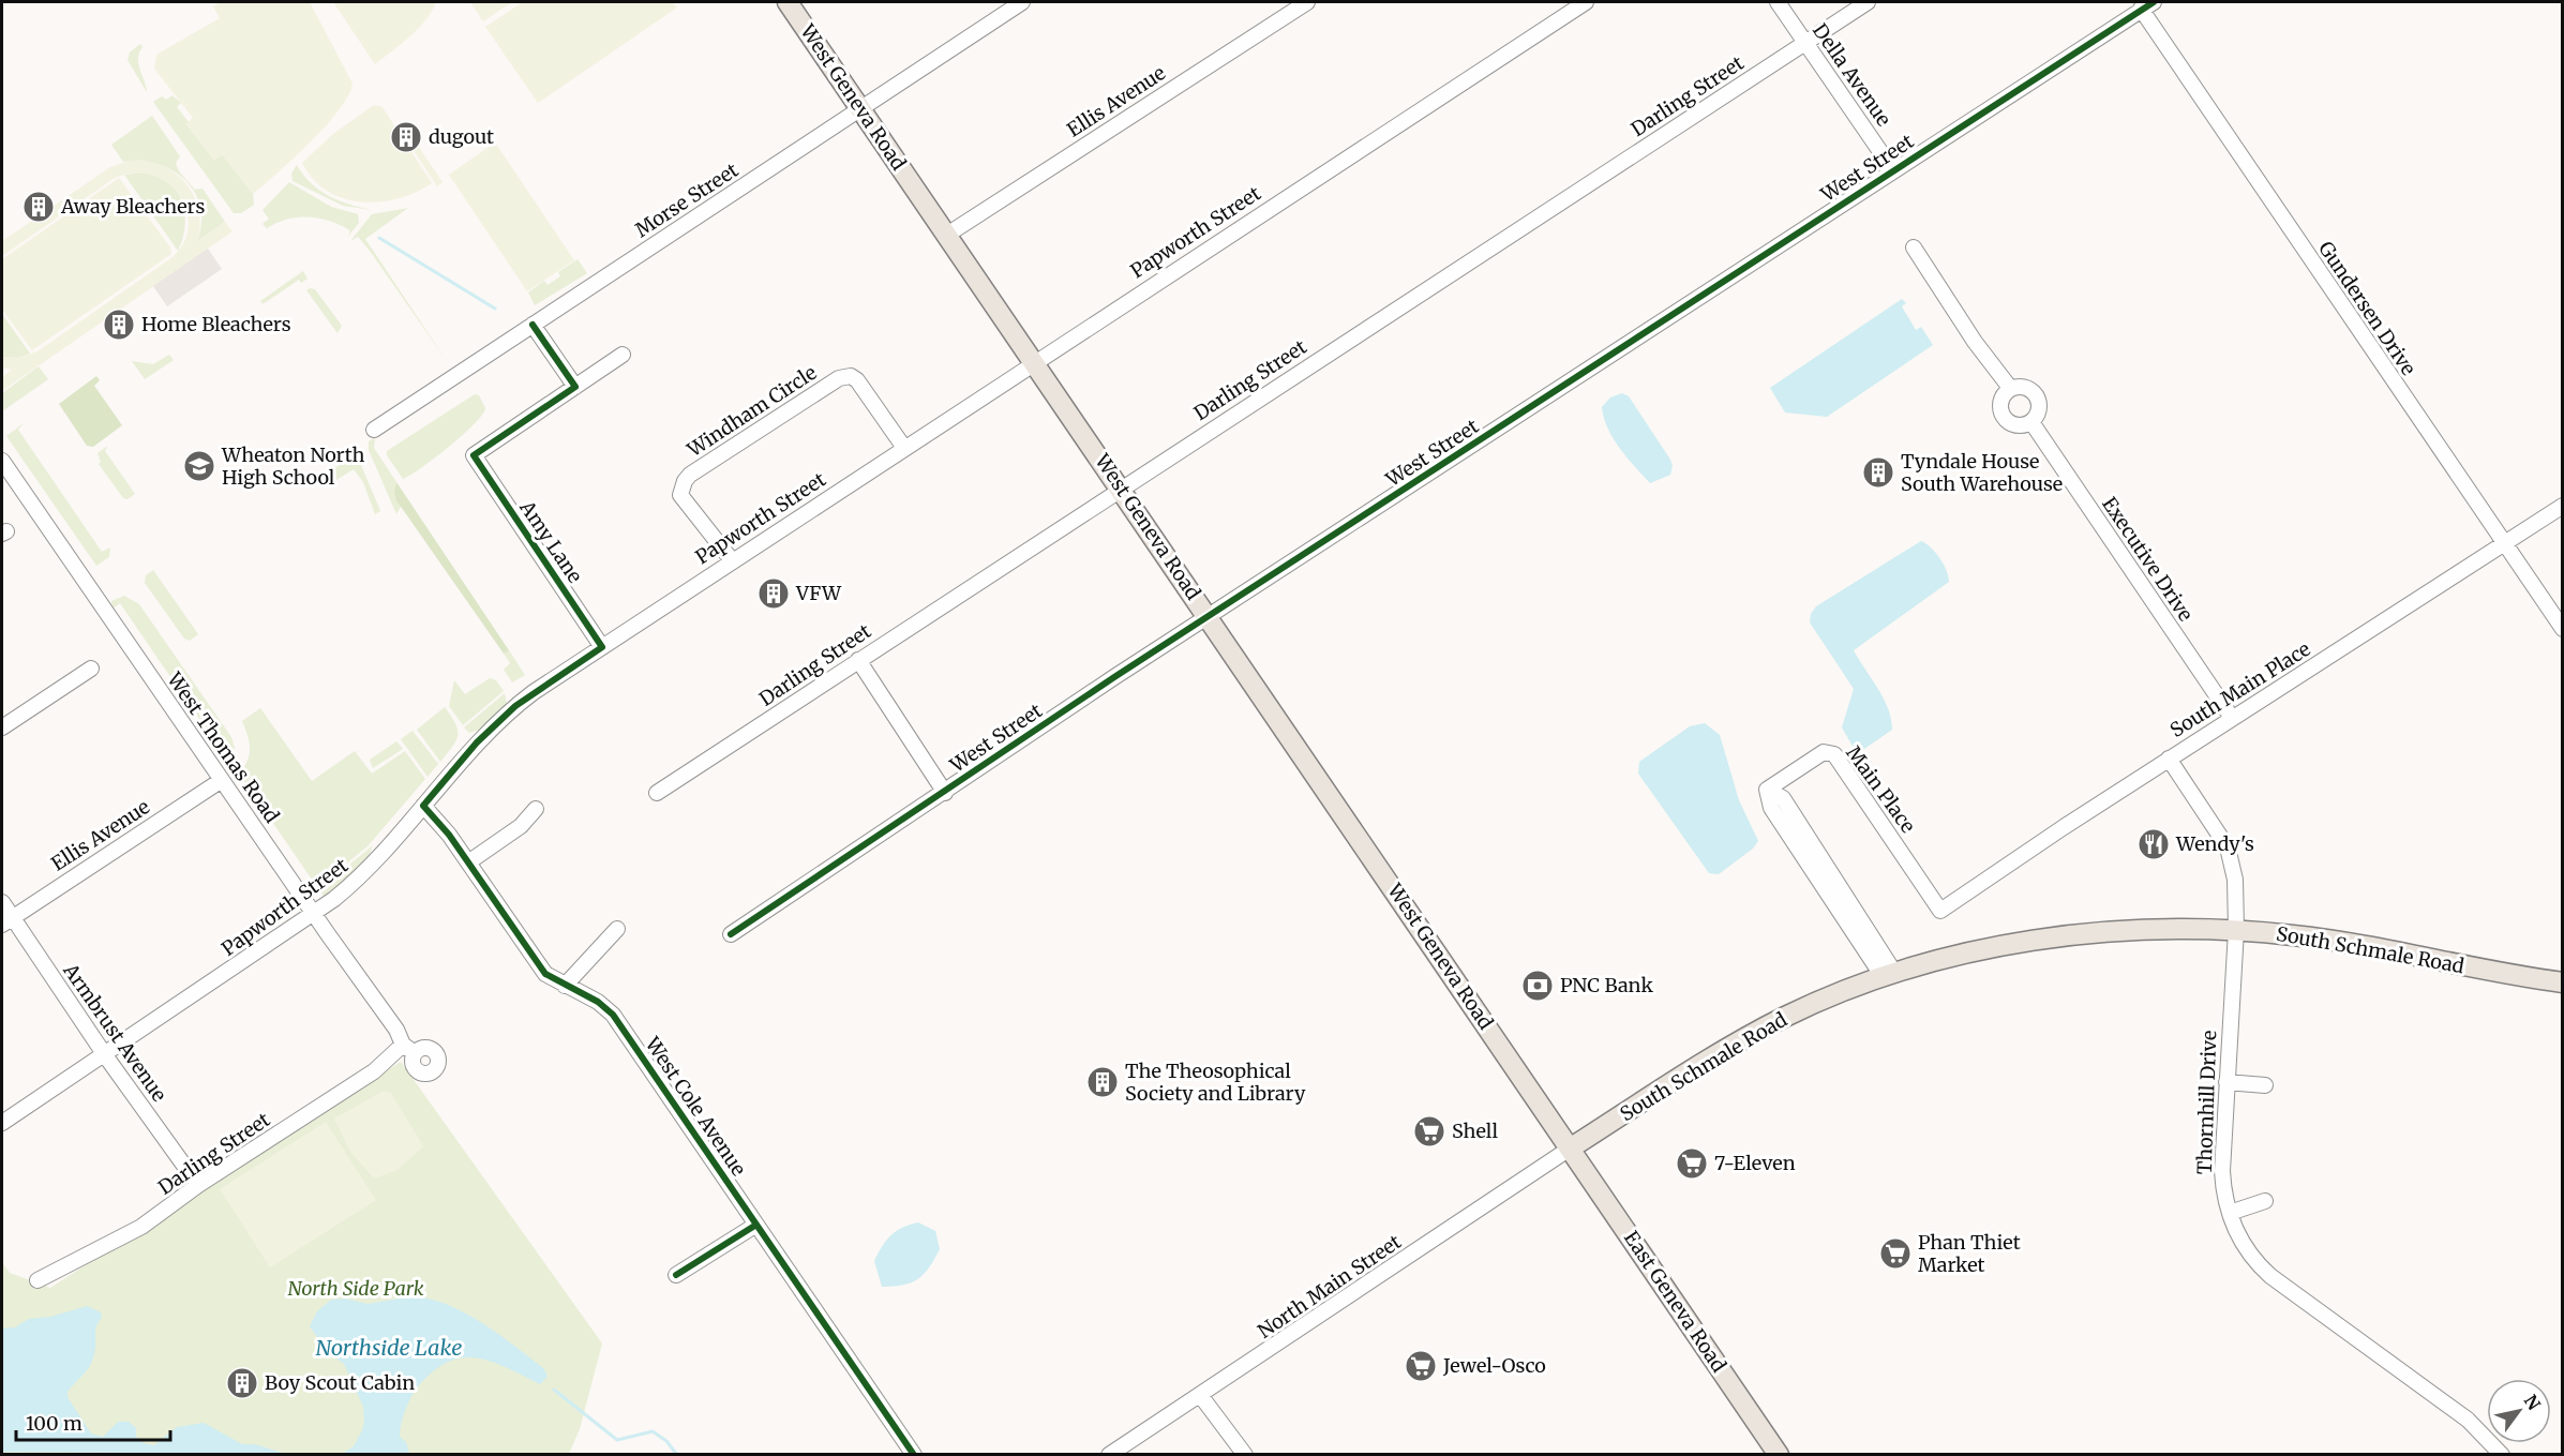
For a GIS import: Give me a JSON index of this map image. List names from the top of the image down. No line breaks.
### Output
{"streets":{"main road":["West Geneva Road","South Schmale Road","East Geneva Road"],"street":["Della Avenue","Darling Street","Ellis Avenue","West Street","Morse Street","Papworth Street","Gundersen Drive","Windham Circle","Amy Lane","Executive Drive","South Main Place","West Thomas Road","Main Place","Armbrust Avenue","Thornhill Drive","West Cole Avenue","North Main Street"]},"crossings":[["Della Avenue","Darling Street"],["Della Avenue","West Street"],["Darling Street","West Geneva Road"],["Darling Street","West Thomas Road"],["Darling Street","Armbrust Avenue"],["West Geneva Road","Ellis Avenue"],["West Geneva Road","West Street"],["West Geneva Road","Morse Street"],["West Geneva Road","Papworth Street"],["West Geneva Road","South Schmale Road"],["West Geneva Road","North Main Street"],["West Geneva Road","East Geneva Road"],["Ellis Avenue","West Thomas Road"],["Ellis Avenue","Armbrust Avenue"],["West Street","Gundersen Drive"],["Papworth Street","Windham Circle"],["Papworth Street","Amy Lane"],["Papworth Street","West Thomas Road"],["Papworth Street","Armbrust Avenue"],["Papworth Street","West Cole Avenue"],["Gundersen Drive","South Main Place"],["Executive Drive","South Main Place"],["South Main Place","Main Place"],["South Main Place","Thornhill Drive"],["Main Place","South Schmale Road"],["South Schmale Road","Thornhill Drive"],["South Schmale Road","North Main Street"],["South Schmale Road","East Geneva Road"],["North Main Street","East Geneva Road"]],"water":["Northside Lake"],"parks":["North Side Park"],"places":{"building":["dugout","Away Bleachers","Home Bleachers","Tyndale House South Warehouse","VFW","The Theosophical Society and Library","Boy Scout Cabin"],"school or university":["Wheaton North High School"],"restaurant":["Wendy's"],"bank":["PNC Bank"],"supermarket":["Shell","7-Eleven","Phan Thiet Market","Jewel-Osco"]},"scale_bar":"100 m","north":"top right"}
